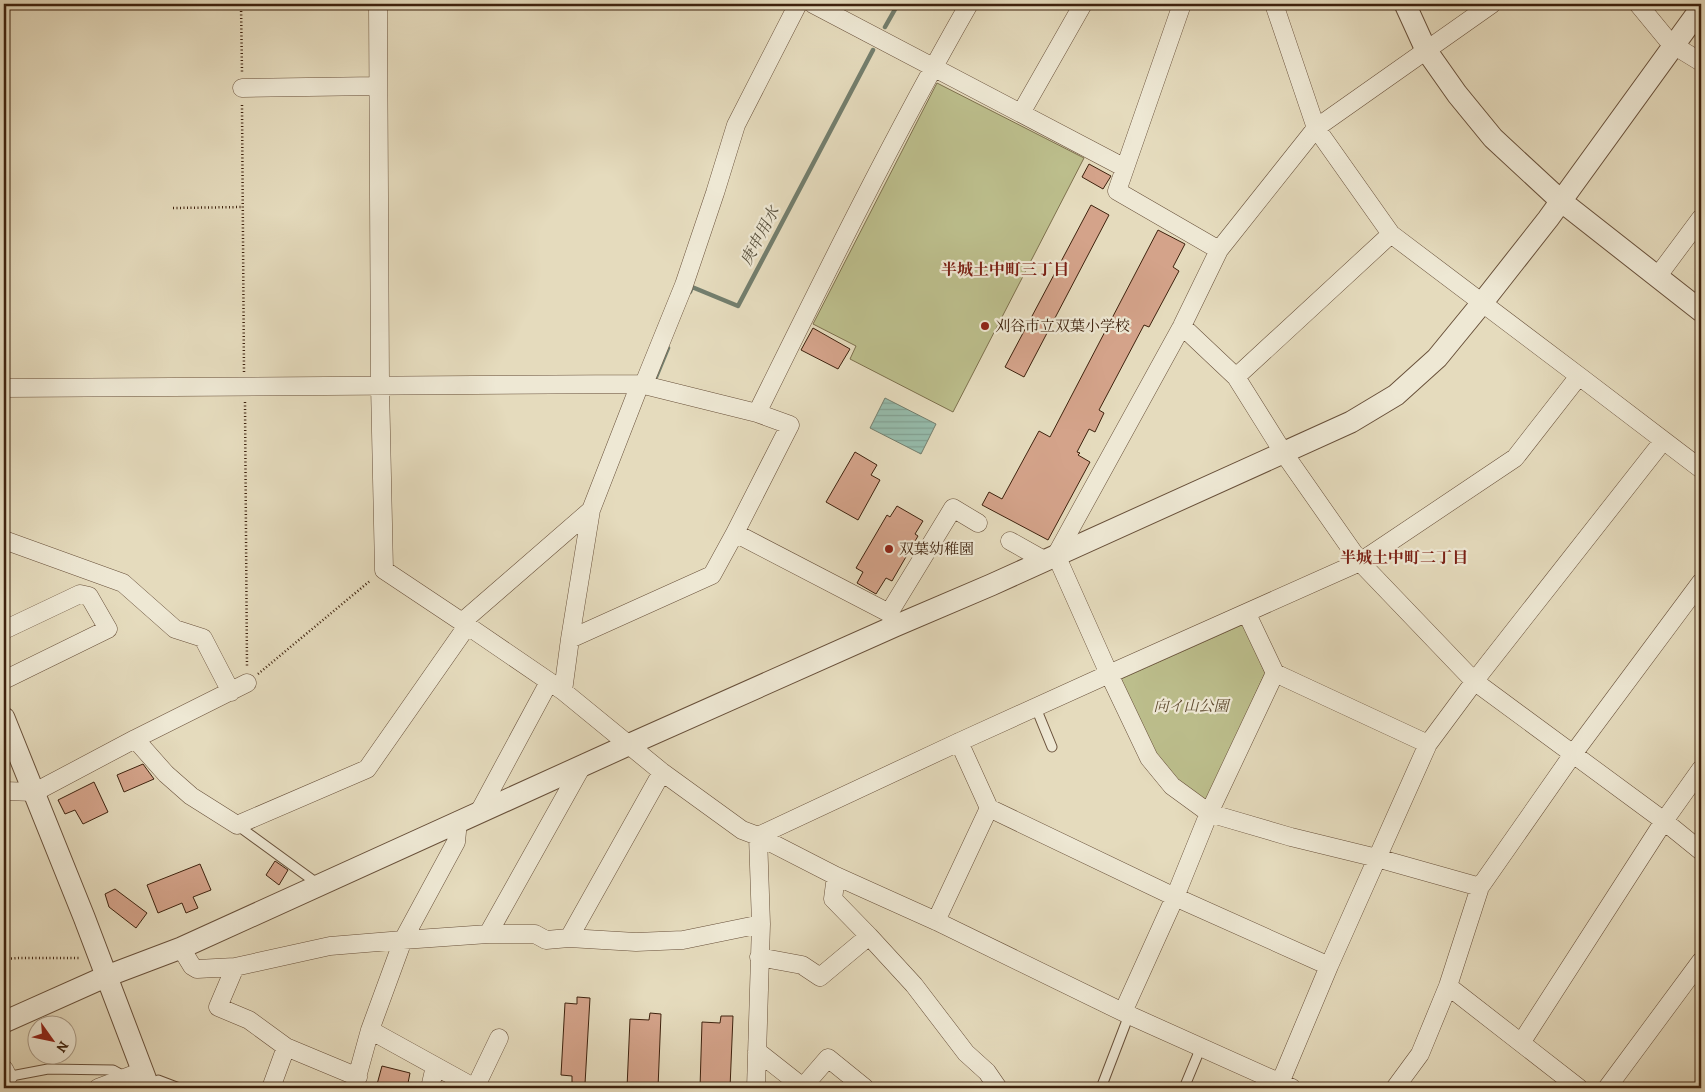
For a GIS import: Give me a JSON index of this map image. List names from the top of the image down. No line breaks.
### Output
{"districts":["半城土中町三丁目","半城土中町二丁目"],"water":["庚申用水"],"parks":["向イ山公園"],"places":["刈谷市立双葉小学校","双葉幼稚園"],"north":"bottom right"}
